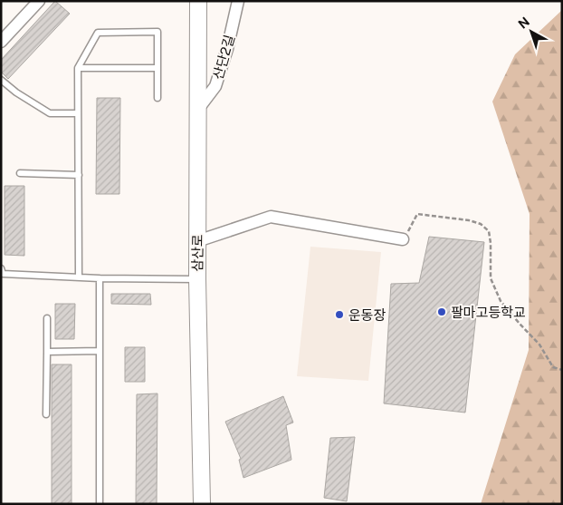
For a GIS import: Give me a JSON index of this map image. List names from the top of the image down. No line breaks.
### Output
{"streets":{"main road":["삼산로"],"street":["산단2길"]},"crossings":[["산단2길","삼산로"]],"places":["팔마고등학교","운동장"],"north":"top left"}
